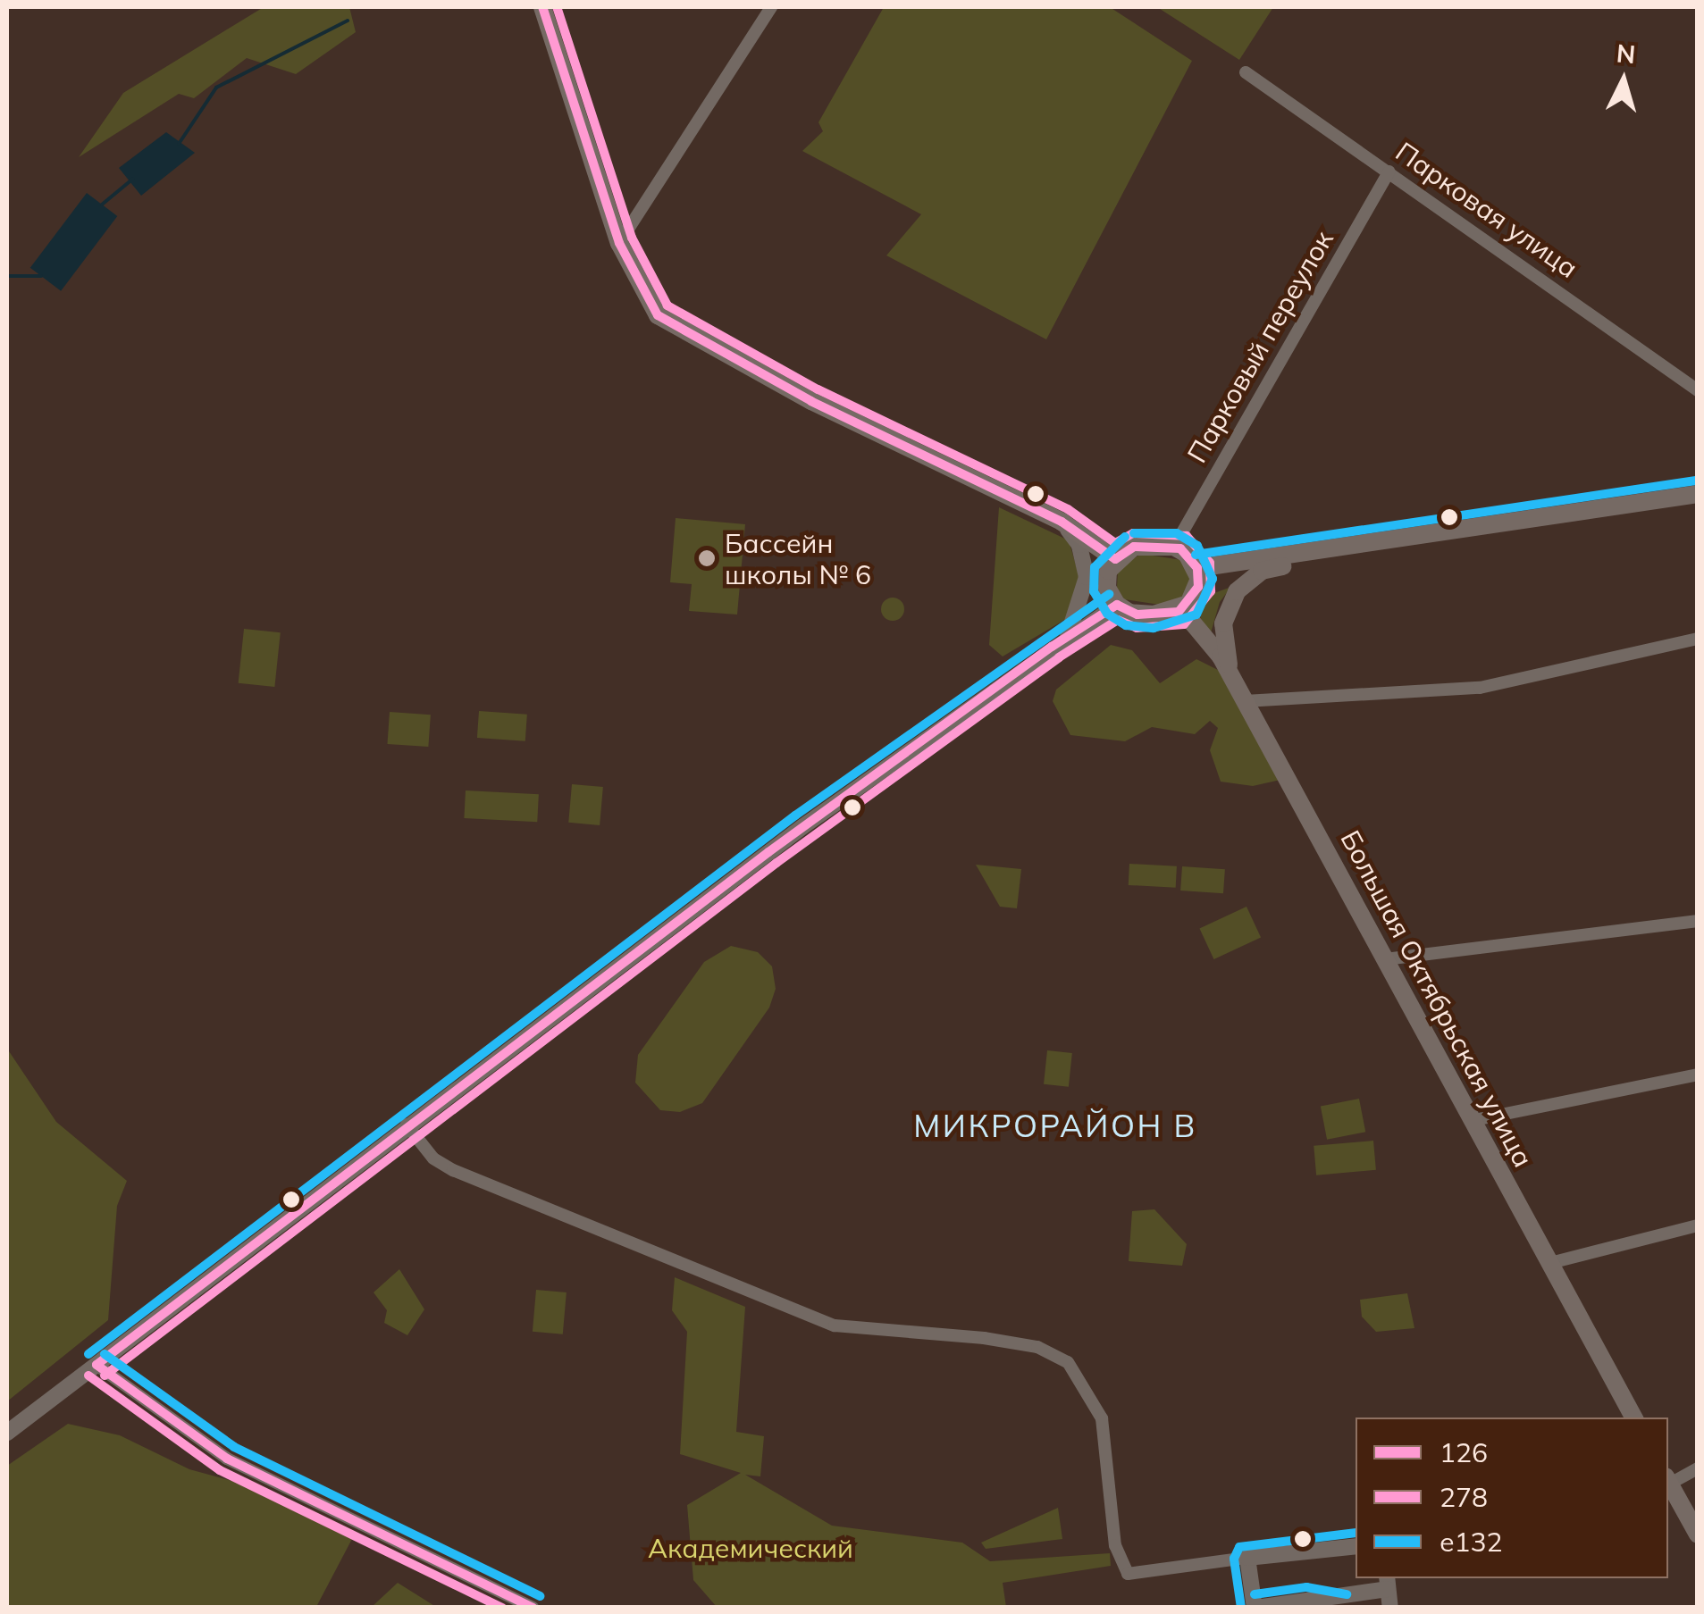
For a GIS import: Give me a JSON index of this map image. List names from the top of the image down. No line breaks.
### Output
{"streets":{"main road":["Большая Октябрьская улица"],"street":["Парковая улица","Парковый переулок"]},"crossings":[["Парковая улица","Парковый переулок"],["Парковый переулок","Большая Октябрьская улица"]],"districts":["МИКРОРАЙОН В"],"parks":["Академический"],"places":["Бассейн школы № 6"],"lines":["transit line 126","transit line 278","transit line е132"],"legend":["126","278","е132"],"north":"top"}
